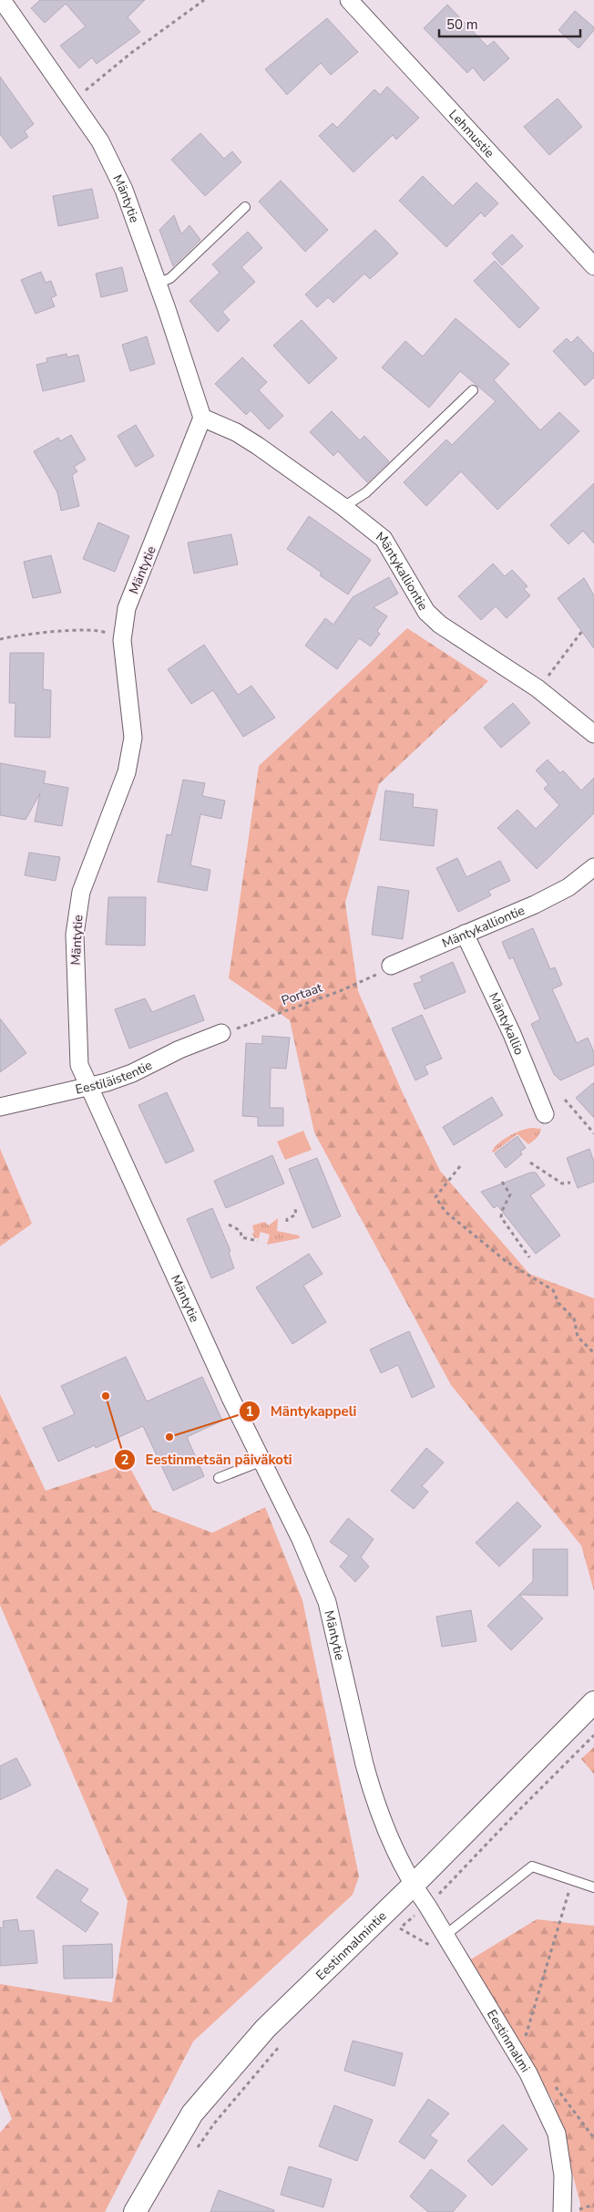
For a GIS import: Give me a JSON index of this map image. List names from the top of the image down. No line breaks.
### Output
{"streets":{"street":["Lehmustie","Mäntytie","Mäntykalliontie","Mäntykallio","Eestiläistentie","Eestinmalmintie","Eestinmalmi"],"path":["Portaat"]},"crossings":[["Mäntytie","Mäntykalliontie"],["Mäntytie","Eestiläistentie"],["Mäntytie","Eestinmalmintie"],["Mäntytie","Eestinmalmi"],["Mäntykalliontie","Portaat"],["Mäntykalliontie","Mäntykallio"],["Portaat","Eestiläistentie"],["Eestinmalmintie","Eestinmalmi"]],"places":["Eestinmetsän päiväkoti","Mäntykappeli"],"scale_bar":"50 m"}
